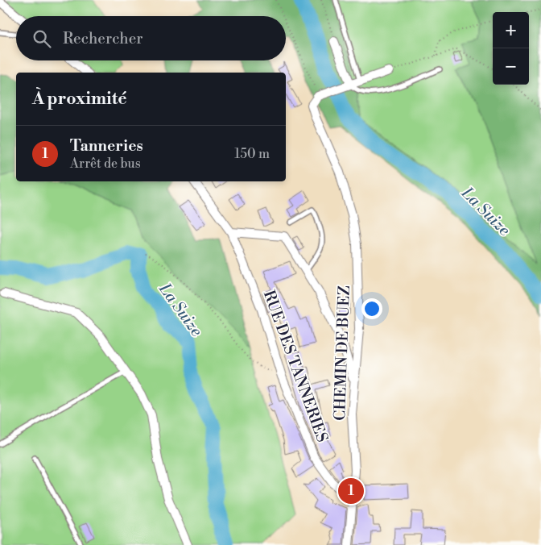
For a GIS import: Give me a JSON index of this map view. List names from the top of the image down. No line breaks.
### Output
{"streets":{"street":["CHEMIN DE BUEZ","RUE DES TANNERIES"]},"crossings":[["CHEMIN DE BUEZ","RUE DES TANNERIES"]],"water":["La Suize"],"page":{"map_buttons":["+","−"],"search":"Rechercher","heading":"À proximité","list":[{"mark":"1","name":"Tanneries","note":"Arrêt de bus","value":"150 m"}],"pins":"1"}}
